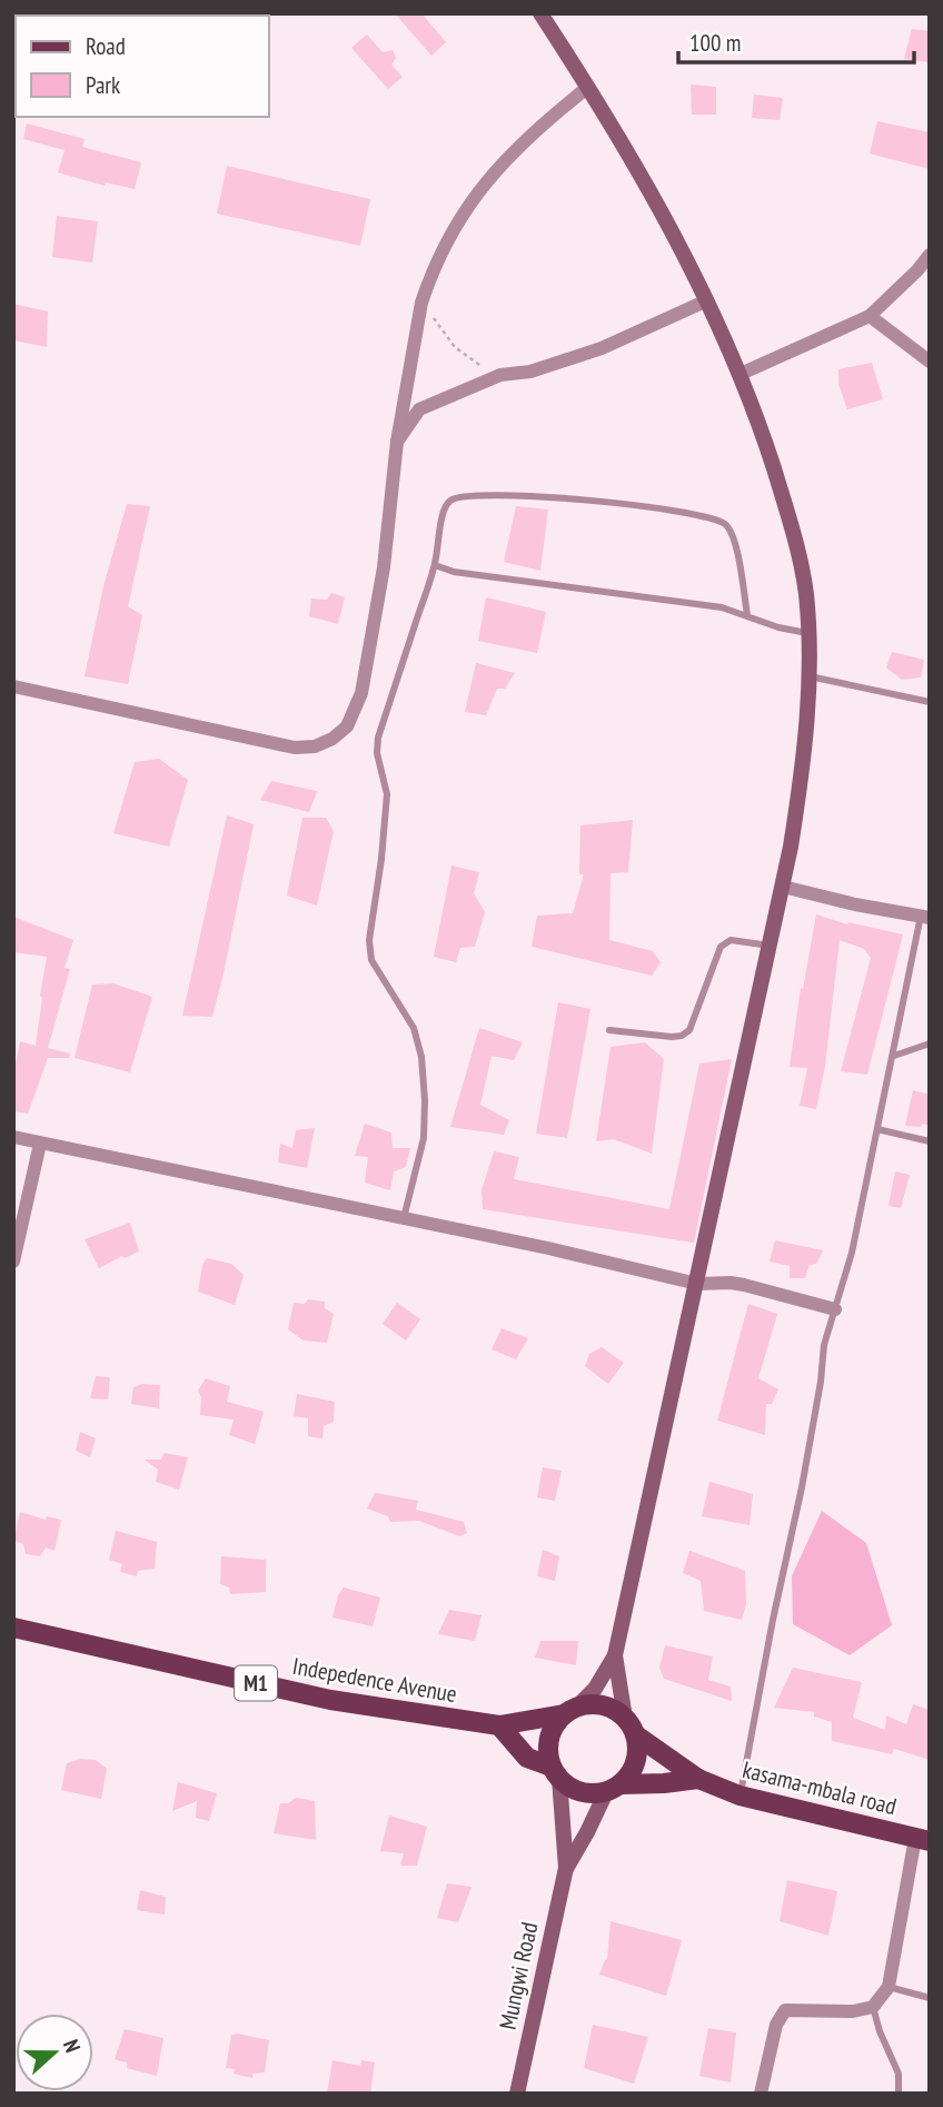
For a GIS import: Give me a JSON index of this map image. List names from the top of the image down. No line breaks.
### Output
{"streets":{"main road":["Indepedence Avenue","M1","kasama-mbala road"],"street":["Mungwi Road"]},"crossings":[["Indepedence Avenue","M1"],["M1","kasama-mbala road"]],"legend":["Road","Park"],"scale_bar":"100 m","north":"right"}
